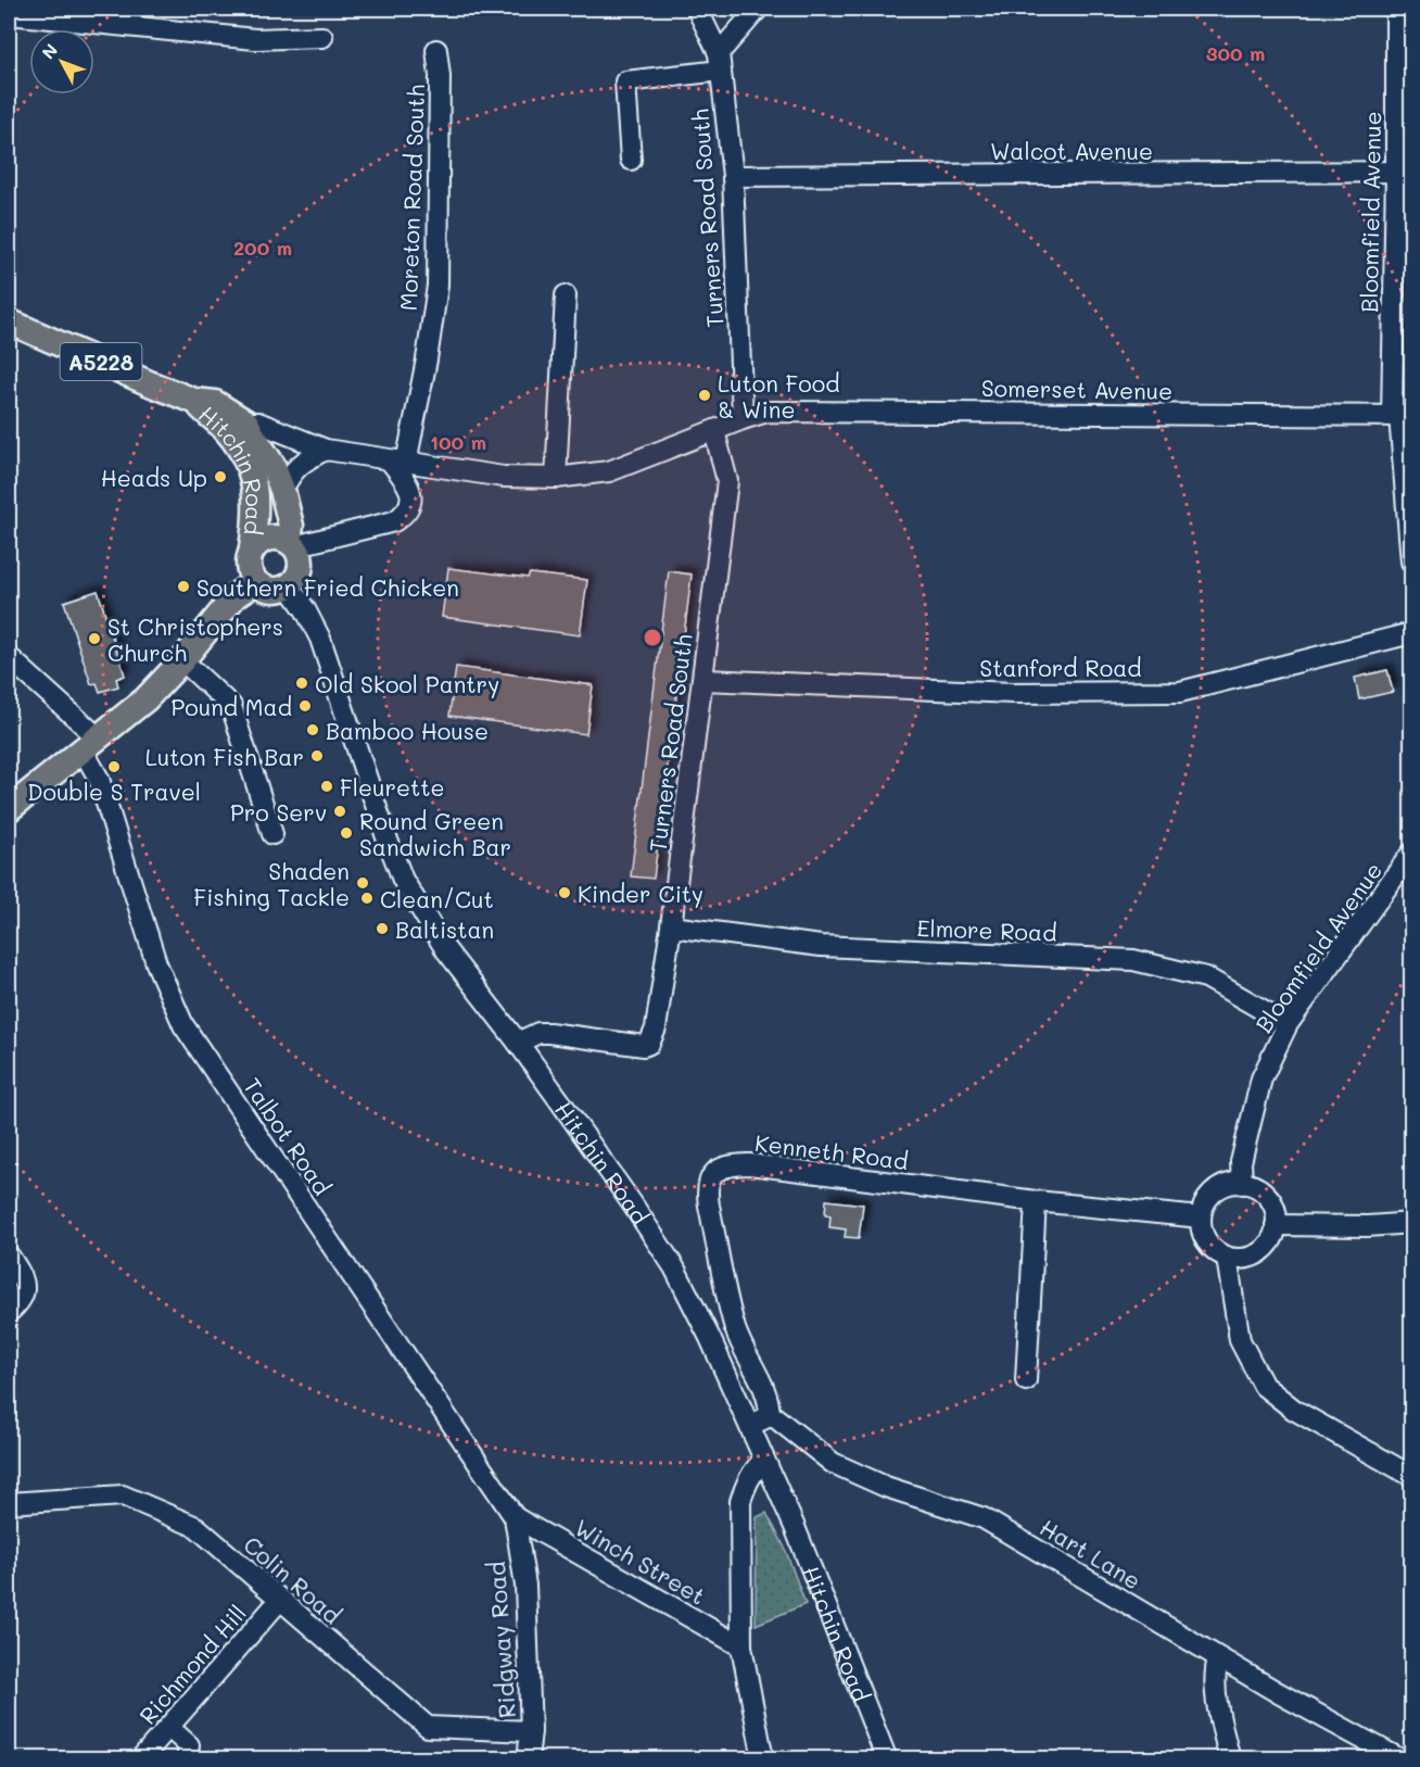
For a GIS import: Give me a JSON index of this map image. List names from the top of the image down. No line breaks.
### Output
{"streets":{"main road":["A5228","Hitchin Road"],"street":["Walcot Avenue","Moreton Road South","Bloomfield Avenue","Turners Road South","Somerset Avenue","Stanford Road","Elmore Road","Talbot Road","Kenneth Road","Hart Lane","Winch Street","Colin Road","Ridgway Road","Richmond Hill"]},"crossings":[["Walcot Avenue","Bloomfield Avenue"],["Walcot Avenue","Turners Road South"],["Moreton Road South","Somerset Avenue"],["Bloomfield Avenue","Somerset Avenue"],["Bloomfield Avenue","Elmore Road"],["Bloomfield Avenue","Kenneth Road"],["Turners Road South","Somerset Avenue"],["Turners Road South","Hitchin Road"],["Turners Road South","Stanford Road"],["Turners Road South","Elmore Road"],["Somerset Avenue","Hitchin Road"],["Talbot Road","Winch Street"],["Talbot Road","Ridgway Road"],["Kenneth Road","Hart Lane"],["Winch Street","Ridgway Road"],["Colin Road","Ridgway Road"],["Colin Road","Richmond Hill"]],"places":["Luton Food & Wine","Heads Up","Southern Fried Chicken","St Christophers Church","Old Skool Pantry","Pound Mad","Bamboo House","Luton Fish Bar","Double S Travel","Fleurette","Pro Serv","Round Green Sandwich Bar","Shaden Fishing Tackle","Kinder City","Clean/Cut","Baltistan"],"north":"top left","rings":["300 m","200 m","100 m"]}
